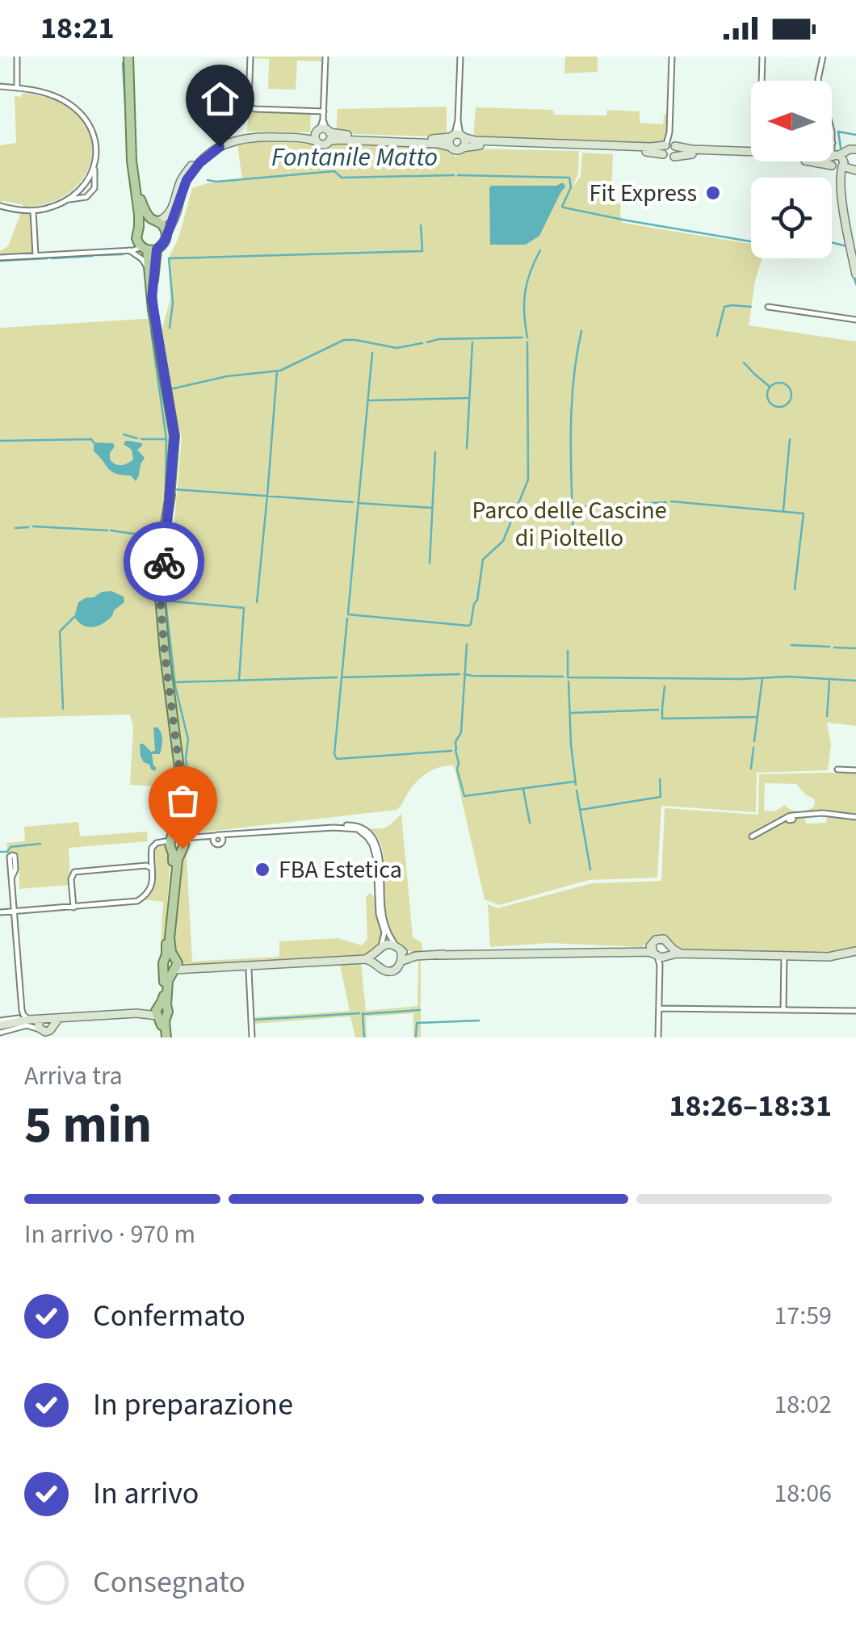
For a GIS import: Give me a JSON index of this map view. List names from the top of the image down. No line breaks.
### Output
{"water":["Fontanile Matto"],"parks":["Parco delle Cascine di Pioltello"],"places":["Fit Express","FBA Estetica"],"north":"left","page":{"status":"18:21","heading":["5 min","Arriva tra","18:26–18:31"],"bar":"In arrivo · 970 m","list":[["Confermato","17:59"],["In preparazione","18:02"],["In arrivo","18:06"],"Consegnato"]}}
